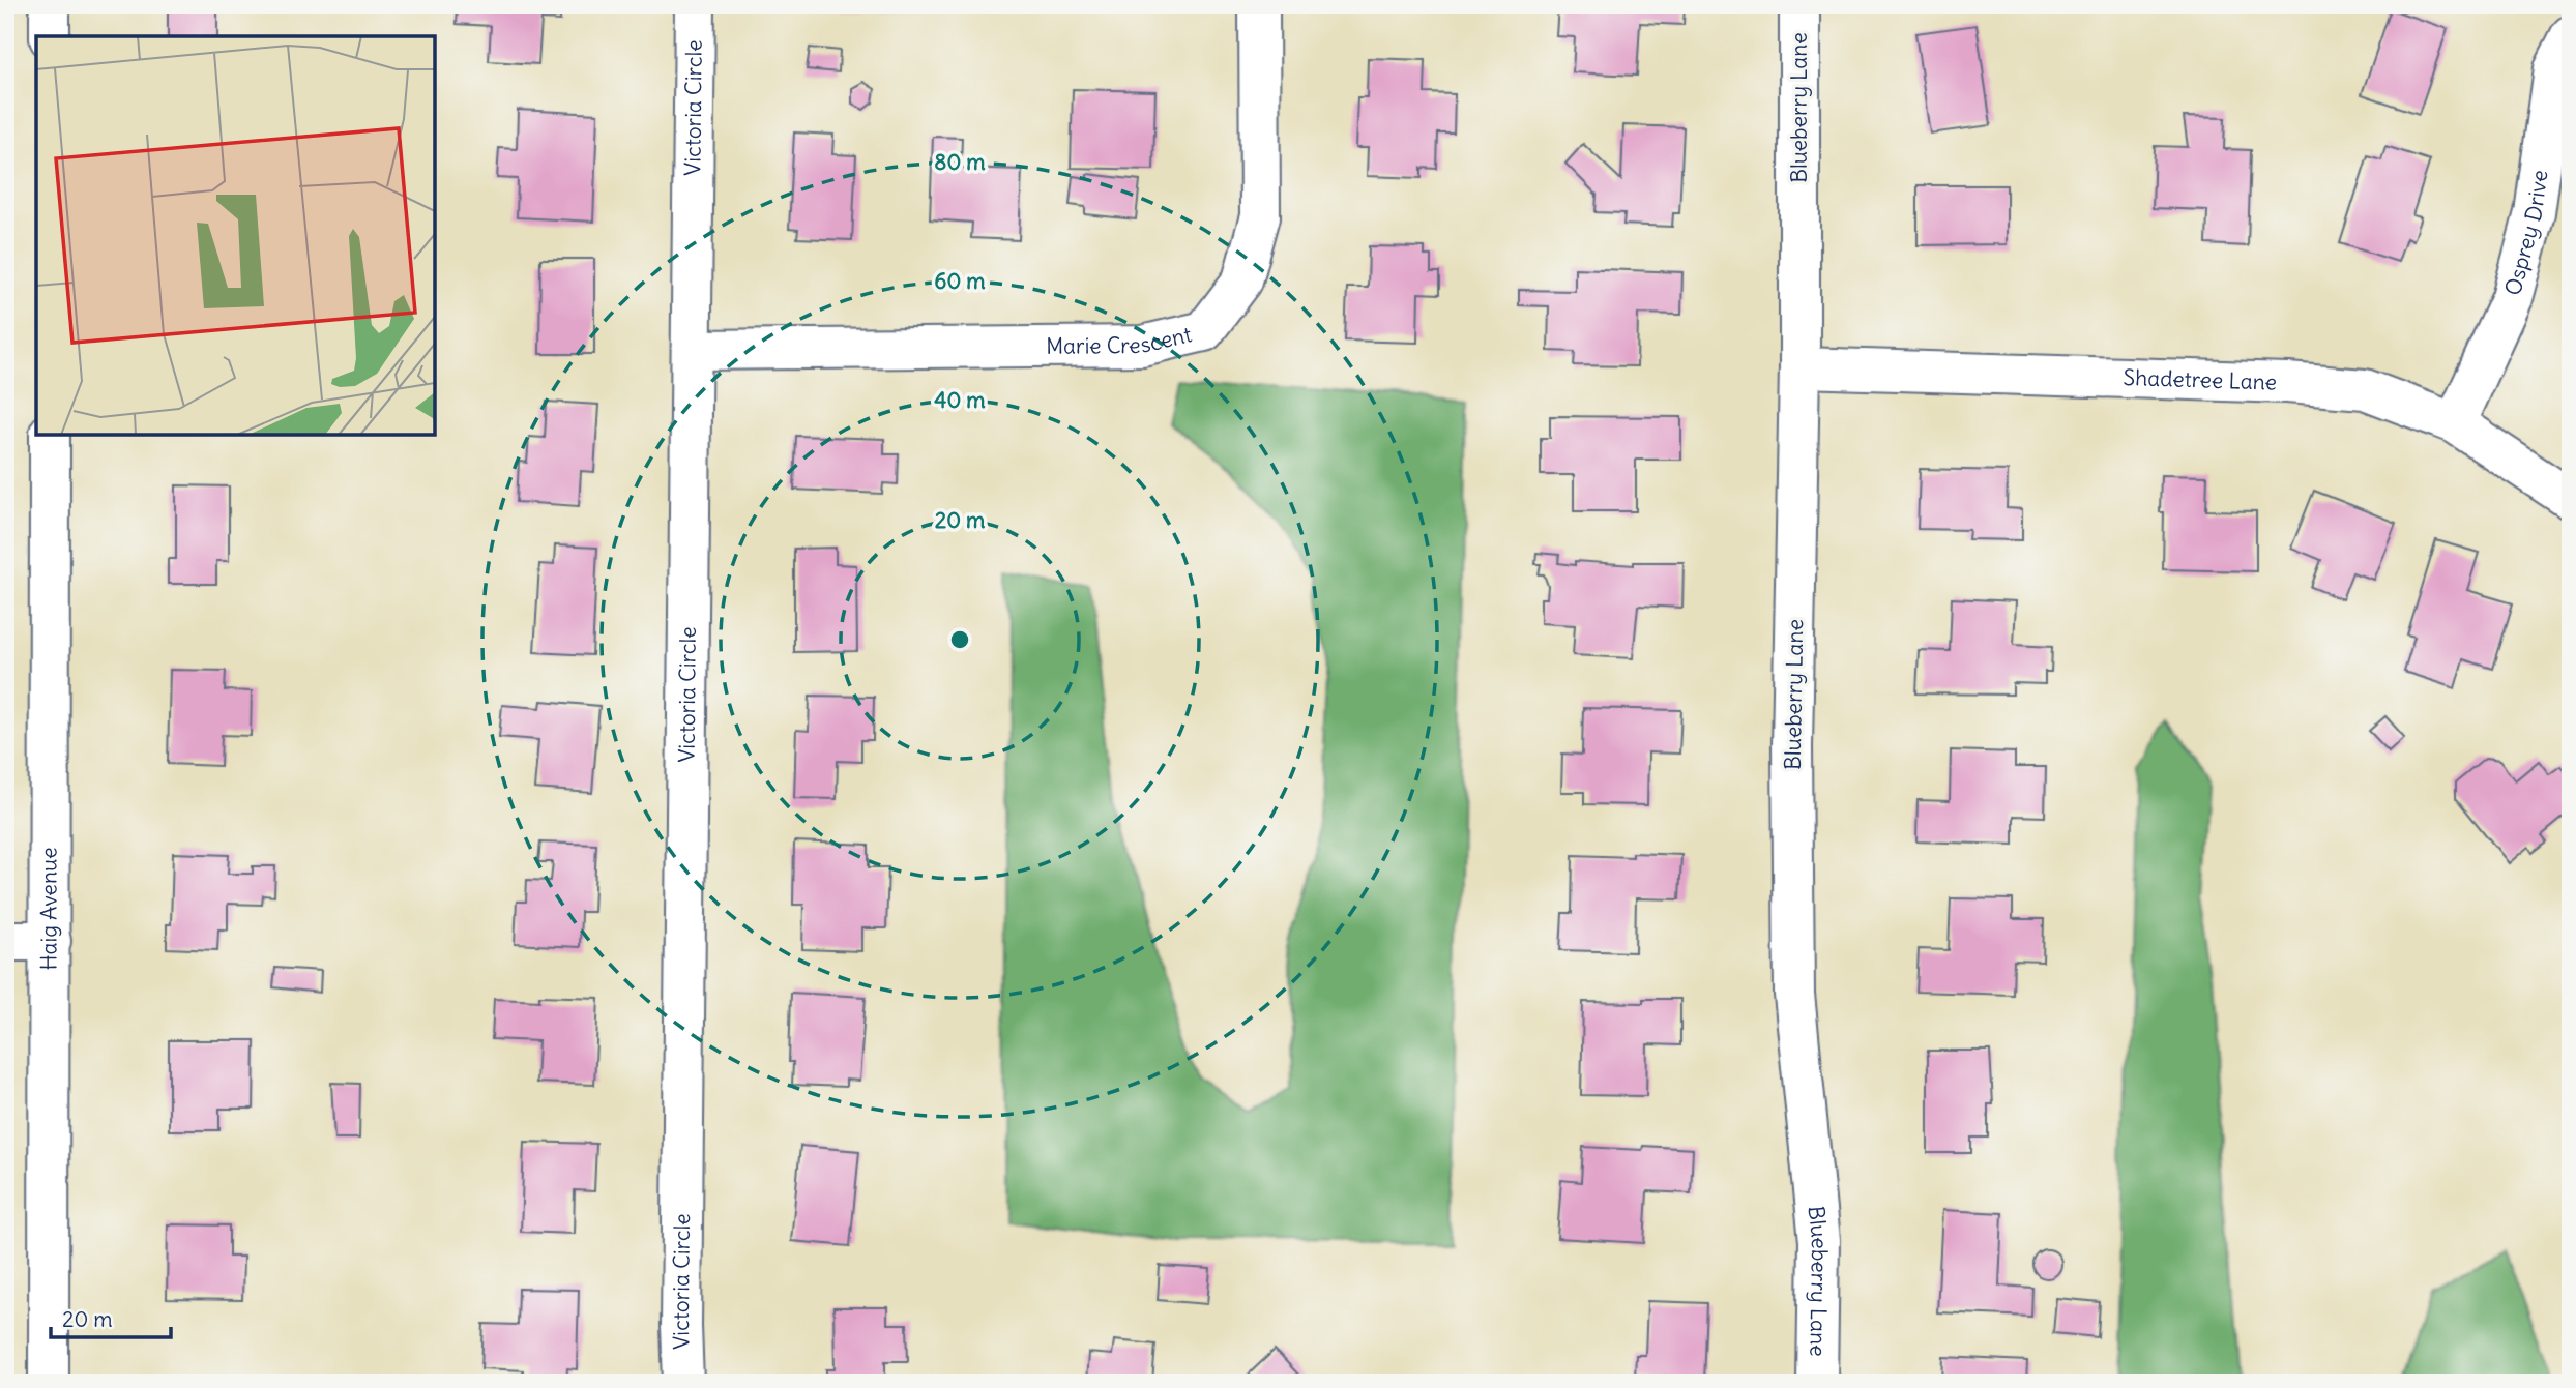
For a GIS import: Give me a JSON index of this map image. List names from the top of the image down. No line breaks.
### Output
{"streets":{"street":["Victoria Circle","Blueberry Lane","Osprey Drive","Marie Crescent","Shadetree Lane","Haig Avenue"]},"crossings":[["Victoria Circle","Marie Crescent"],["Blueberry Lane","Shadetree Lane"],["Osprey Drive","Shadetree Lane"]],"scale_bar":"20 m","rings":["80 m","60 m","40 m","20 m"]}
